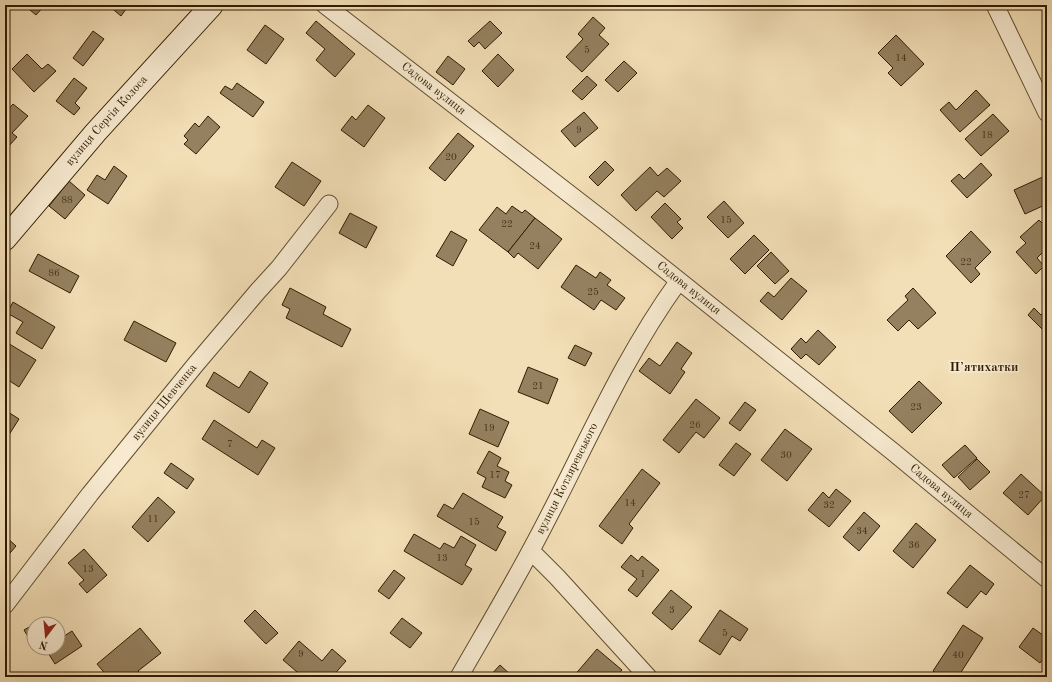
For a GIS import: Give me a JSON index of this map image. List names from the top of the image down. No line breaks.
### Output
{"streets":{"street":["Садова вулиця","вулиця Сергія Колоса","вулиця Шевченка","вулиця Котляревського"]},"crossings":[["Садова вулиця","вулиця Котляревського"]],"districts":["Пʼятихатки"],"house_numbers":["5","14","9","18","20","88","15","22","24","22","86","25","21","23","26","19","7","30","17","27","14","32","11","15","34","36","13","13","1","3","5","9","40"],"north":"bottom"}
